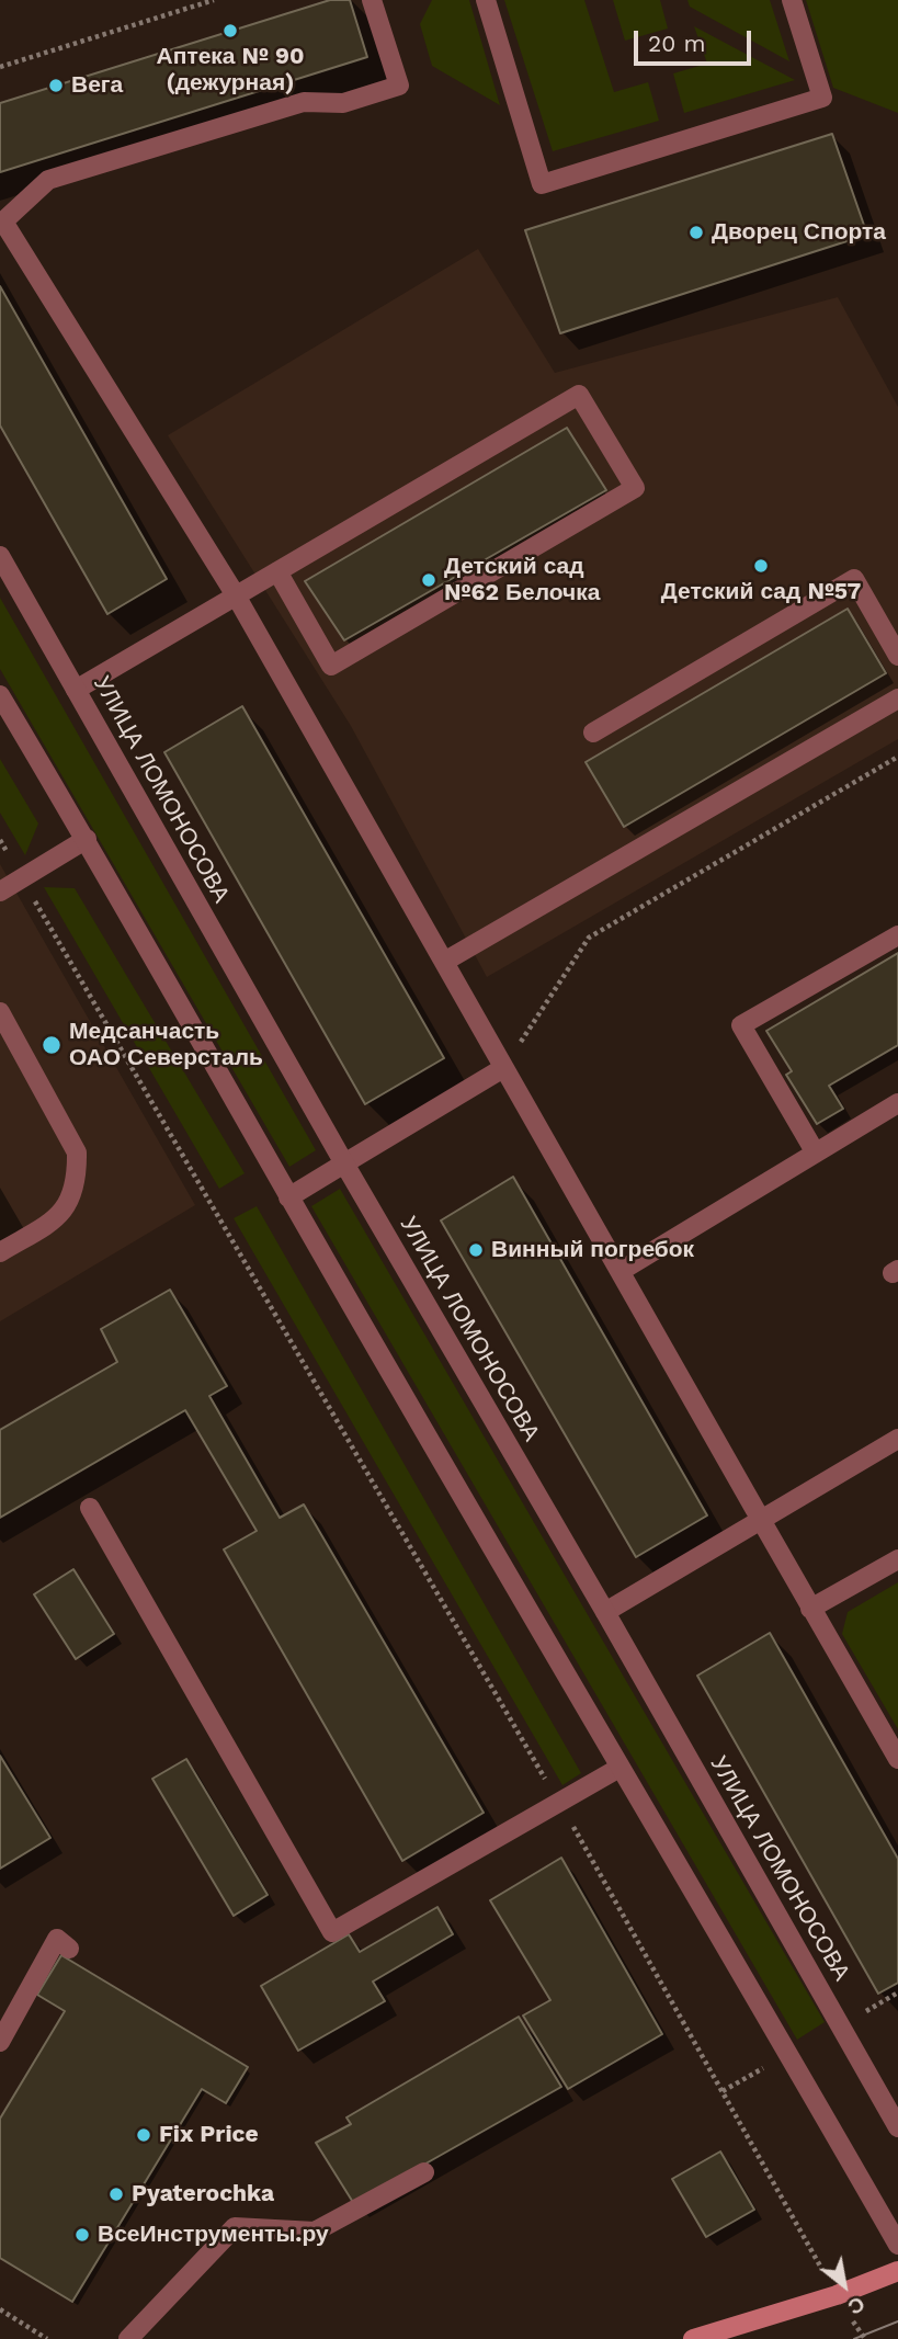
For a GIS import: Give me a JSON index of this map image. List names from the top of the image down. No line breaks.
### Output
{"streets":{"street":["УЛИЦА ЛОМОНОСОВА"]},"places":["Аптека № 90 (дежурная)","Вега","Дворец Спорта","Детский сад №57","Детский сад №62 Белочка","Медсанчасть ОАО Северсталь","Винный погребок","Fix Price","Pyaterochka","ВсеИнструменты.ру"],"scale_bar":"20 m","north":"bottom right"}
